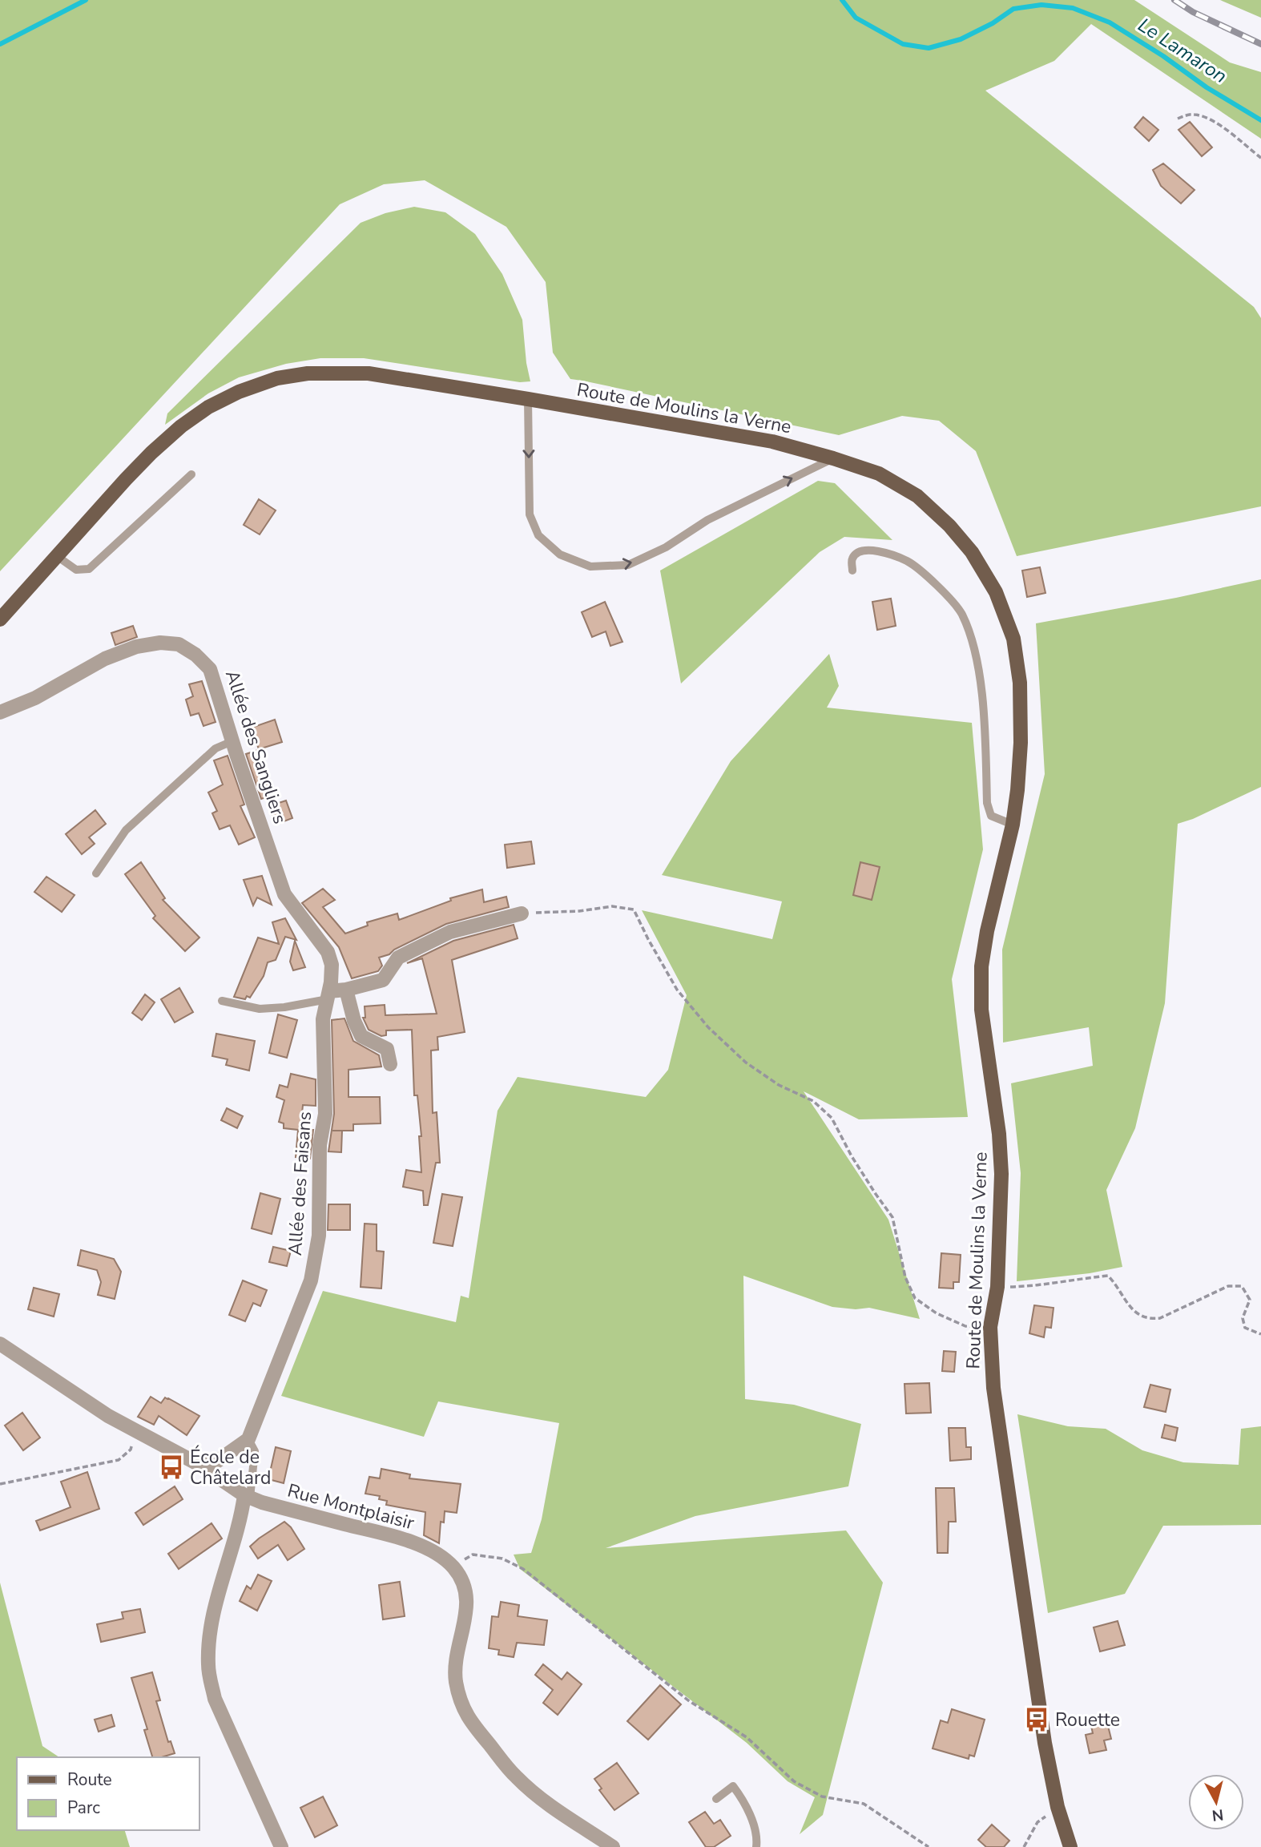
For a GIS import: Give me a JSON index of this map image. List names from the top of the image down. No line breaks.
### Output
{"streets":{"main road":["Route de Moulins la Verne"],"street":["Allée des Sangliers","Allée des Faisans","Rue Montplaisir"]},"crossings":[["Allée des Sangliers","Allée des Faisans"]],"water":["Le Lamaron"],"places":{"bus stop":["École de Châtelard","Rouette"]},"legend":["Route","Parc"],"north":"bottom"}
